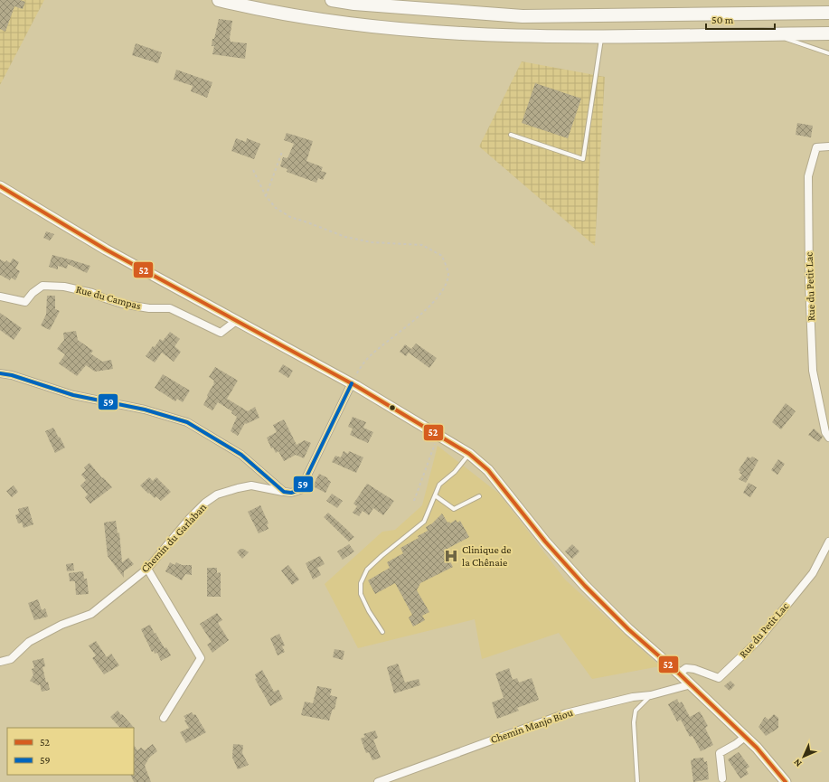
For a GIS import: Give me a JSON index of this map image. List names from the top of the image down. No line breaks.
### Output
{"streets":{"street":["Rue du Petit Lac","Rue du Campas","Chemin du Garlaban","Chemin Manjo Biou"]},"places":{"hospital":["Clinique de la Chênaie"]},"lines":["transit line 52","transit line 59"],"legend":["52","59"],"scale_bar":"50 m","north":"bottom left"}
